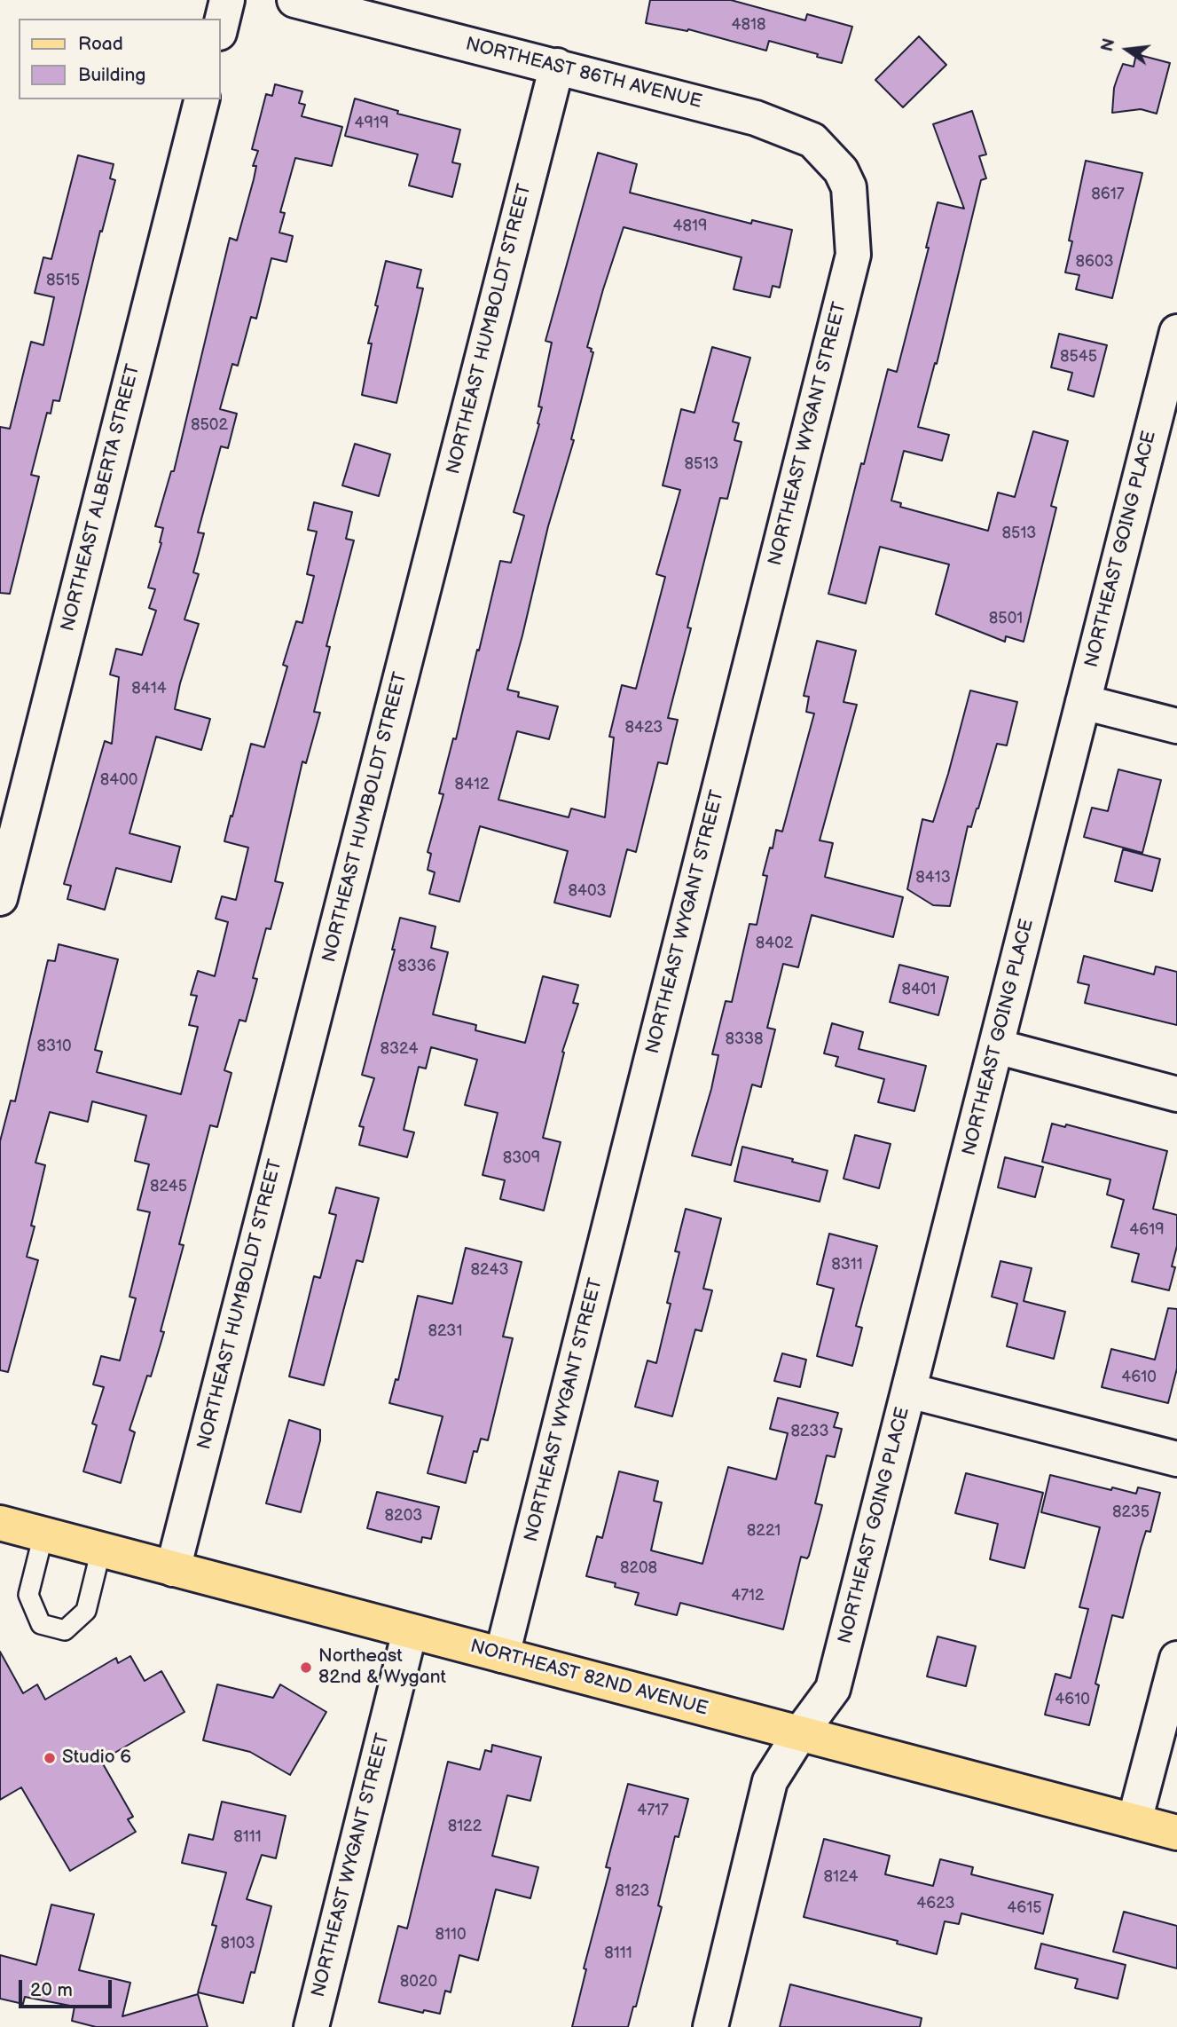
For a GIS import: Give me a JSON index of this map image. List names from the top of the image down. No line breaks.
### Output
{"streets":{"main road":["NORTHEAST 82ND AVENUE"],"street":["NORTHEAST 86TH AVENUE","NORTHEAST HUMBOLDT STREET","NORTHEAST WYGANT STREET","NORTHEAST ALBERTA STREET","NORTHEAST GOING PLACE"]},"crossings":[["NORTHEAST 86TH AVENUE","NORTHEAST HUMBOLDT STREET"],["NORTHEAST 86TH AVENUE","NORTHEAST WYGANT STREET"],["NORTHEAST HUMBOLDT STREET","NORTHEAST 82ND AVENUE"],["NORTHEAST WYGANT STREET","NORTHEAST 82ND AVENUE"],["NORTHEAST GOING PLACE","NORTHEAST 82ND AVENUE"]],"places":["Northeast 82nd & Wygant","Studio 6"],"house_numbers":["4818","4919","8617","4819","8603","8515","8545","8502","8513","8513","8501","8414","8423","8400","8412","8413","8403","8402","8336","8401","8338","8310","8324","8309","8245","4619","8311","8243","8231","4610","8233","8235","8203","8221","8208","4712","4610","4717","8122","8111","8124","8123","4623","4615","8110","8103","8111","8020"],"legend":["Road","Building"],"scale_bar":"20 m","north":"left"}
